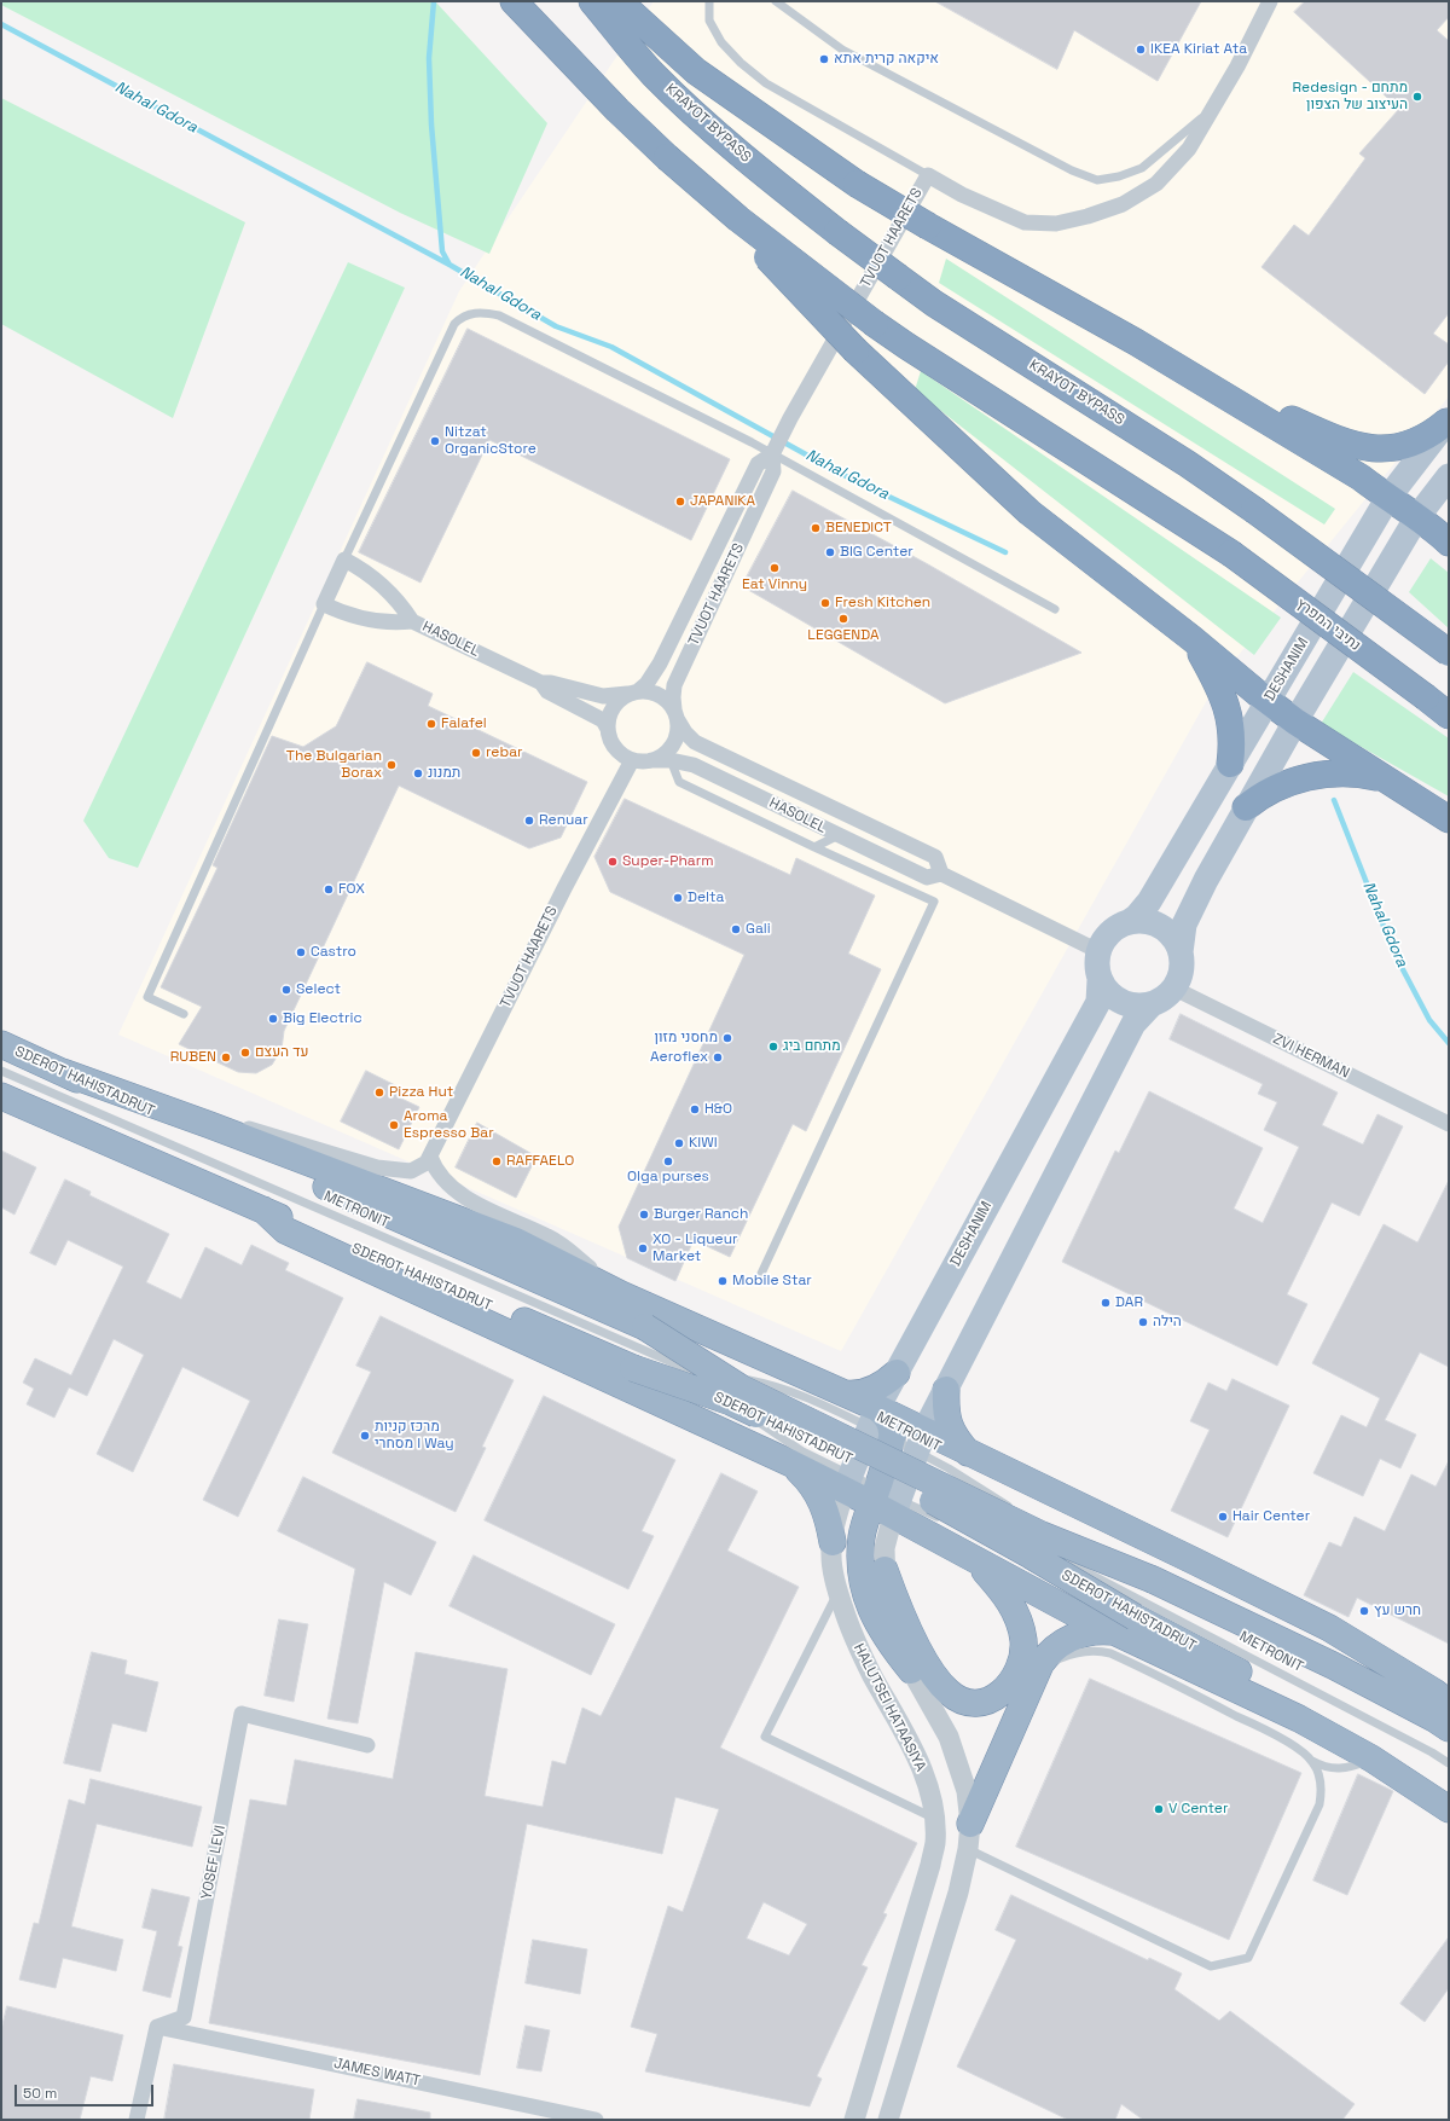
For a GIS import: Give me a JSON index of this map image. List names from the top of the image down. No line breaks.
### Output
{"streets":{"highway":["KRAYOT BYPASS","נתיבי המפרץ","SDEROT HAHISTADRUT"],"main road":["DESHANIM"],"street":["TVUOT HAARETS","HASOLEL","ZVI HERMAN","HALUTSEI HATAASIYA","YOSEF LEVI","JAMES WATT"],"lane":["METRONIT"]},"crossings":[["TVUOT HAARETS","HASOLEL"],["HASOLEL","DESHANIM"],["HASOLEL","ZVI HERMAN"],["DESHANIM","ZVI HERMAN"],["DESHANIM","METRONIT"],["DESHANIM","HALUTSEI HATAASIYA"],["YOSEF LEVI","JAMES WATT"]],"water":["Nahal Gdora"],"places":["IKEA Kiriat Ata","איקאה קרית אתא","Redesign - מתחם העיצוב של הצפון","Nitzat OrganicStore","JAPANIKA","BENEDICT","BIG Center","Eat Vinny","Fresh Kitchen","LEGGENDA","Falafel","rebar","The Bulgarian Borax","תמנונ","Renuar","Super-Pharm","FOX","Delta","Gali","Castro","Select","Big Electric","מחסני מזון","מתחם ביג","עד העצם","RUBEN","Aeroflex","Pizza Hut","H&O","Aroma Espresso Bar","KIWI","RAFFAELO","Olga purses","Burger Ranch","XO - Liqueur Market","Mobile Star","DAR","הילה","מרכז קניות מסחרי I Way","Hair Center","חרש עץ","V Center"],"scale_bar":"50 m"}
